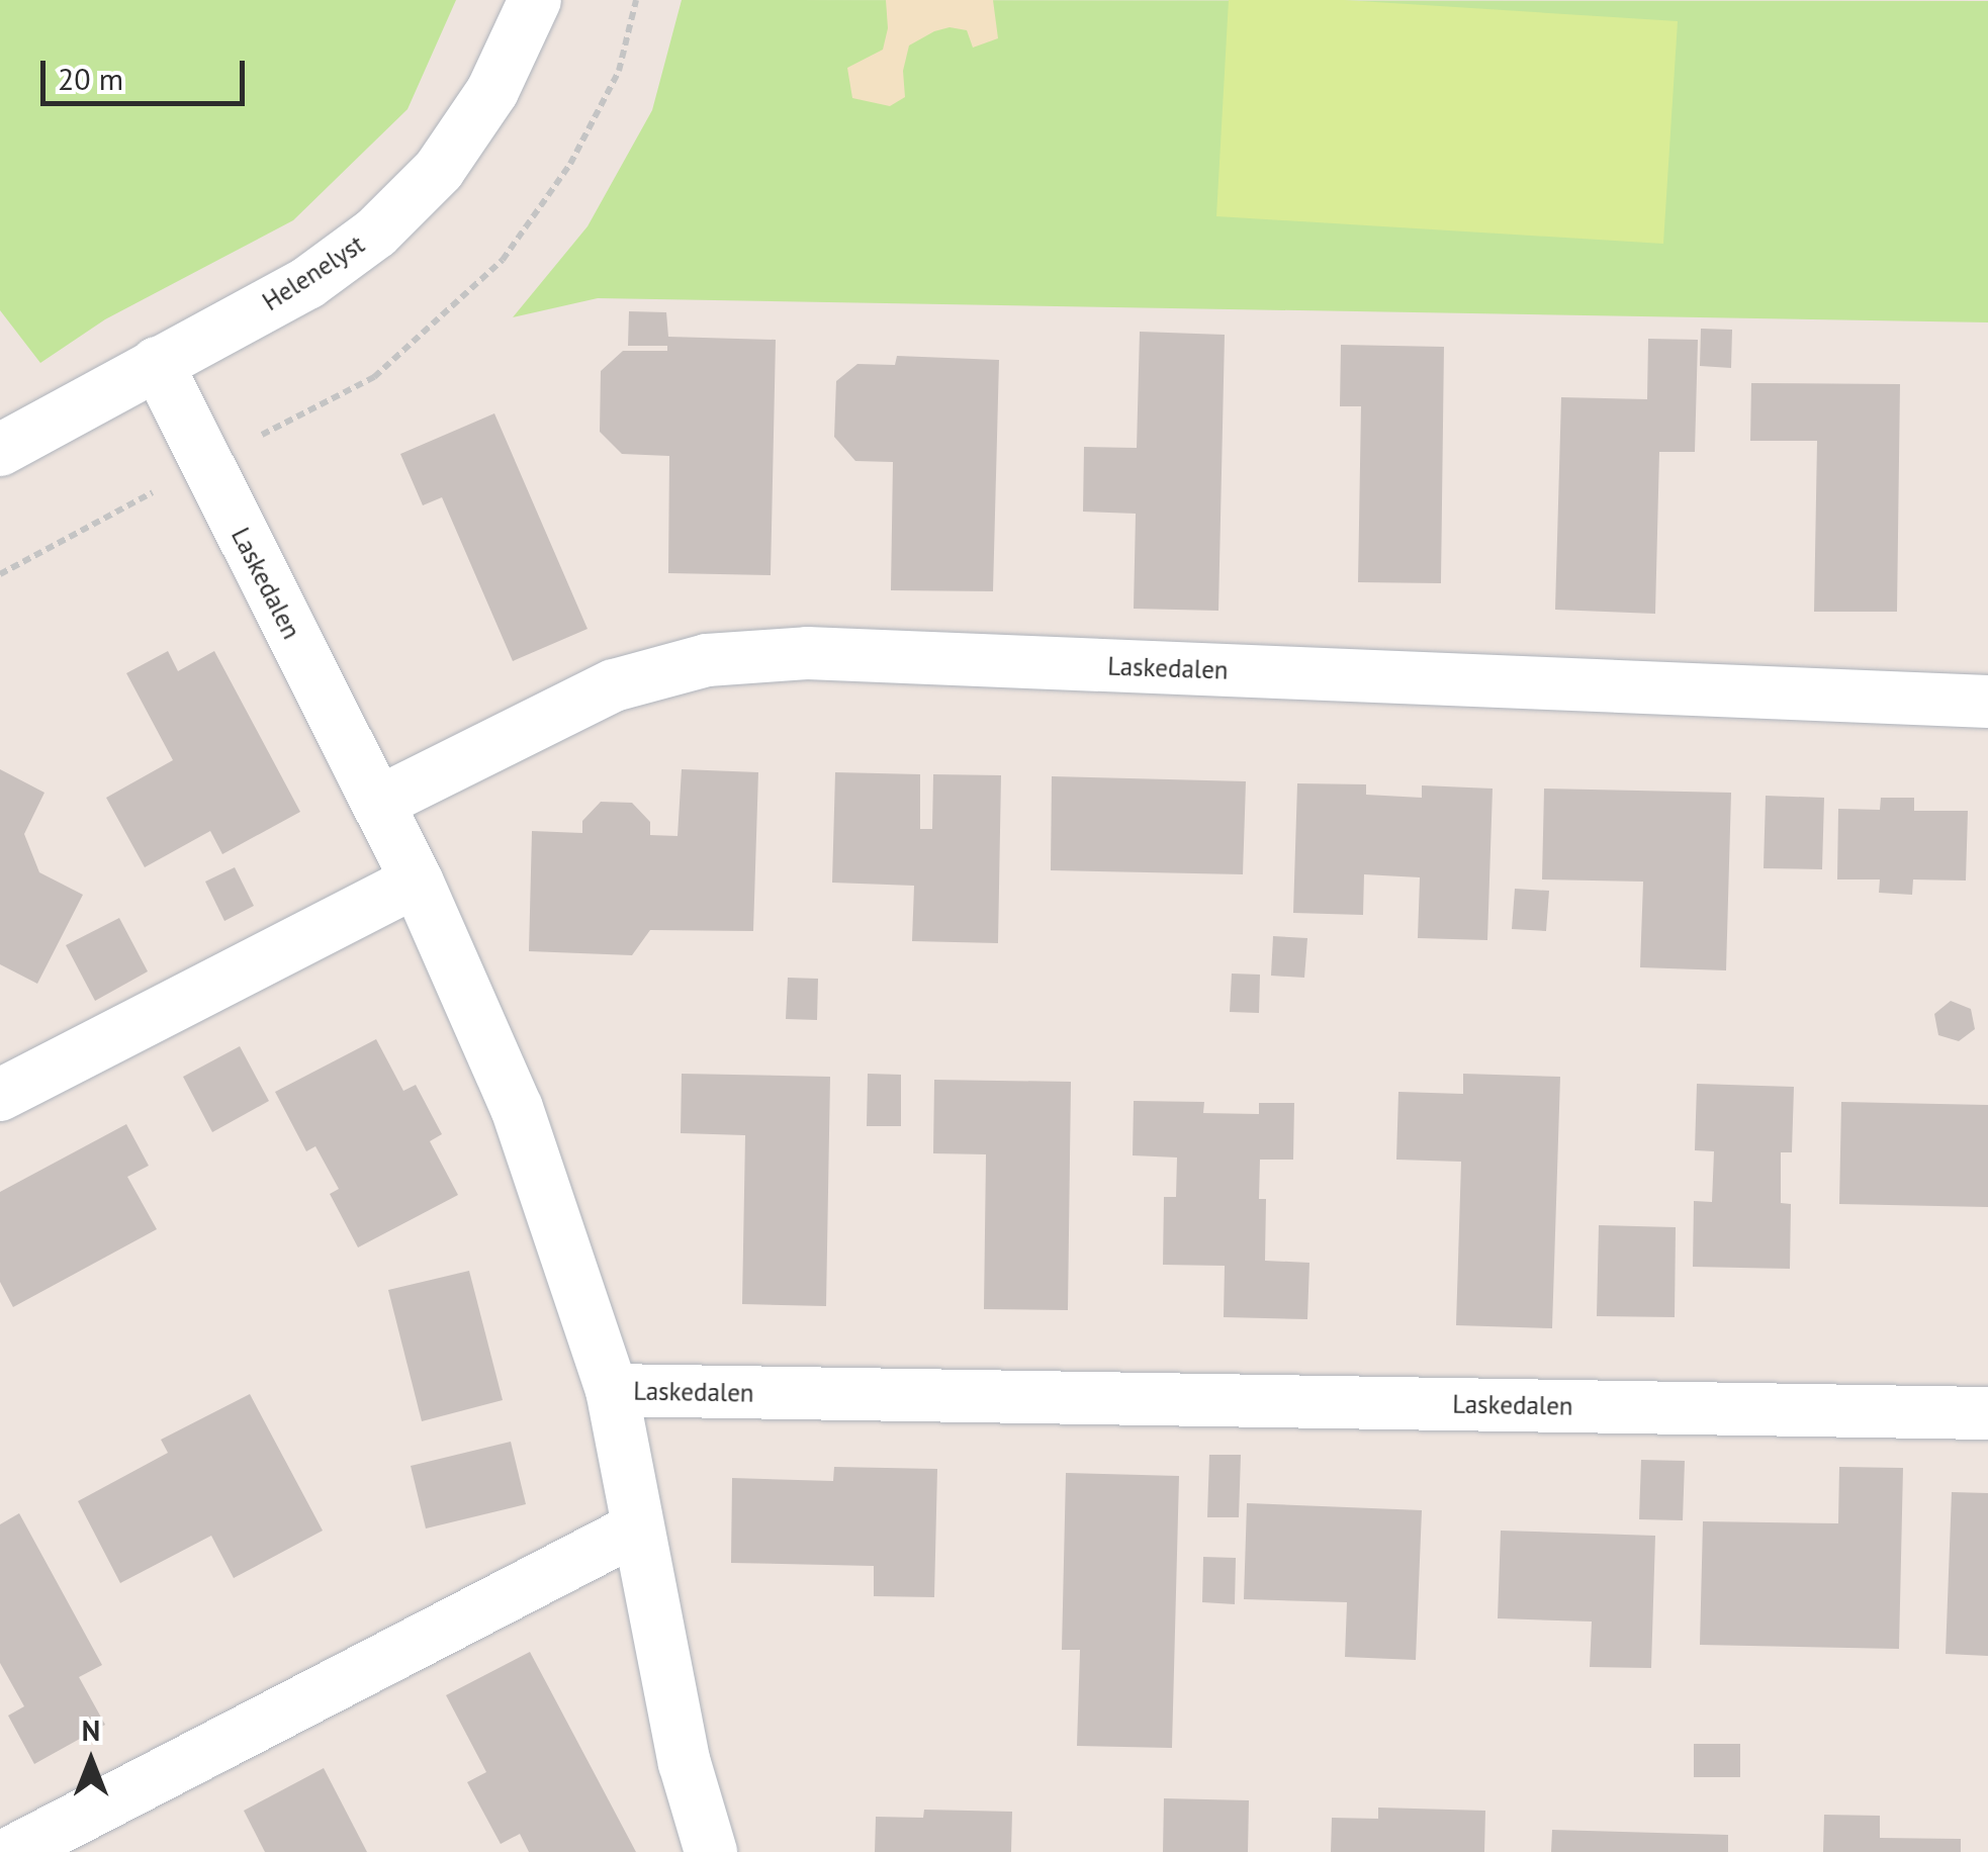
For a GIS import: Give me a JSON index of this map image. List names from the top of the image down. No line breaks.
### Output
{"streets":{"street":["Helenelyst","Laskedalen"]},"crossings":[["Helenelyst","Laskedalen"]],"scale_bar":"20 m","north":"top"}
